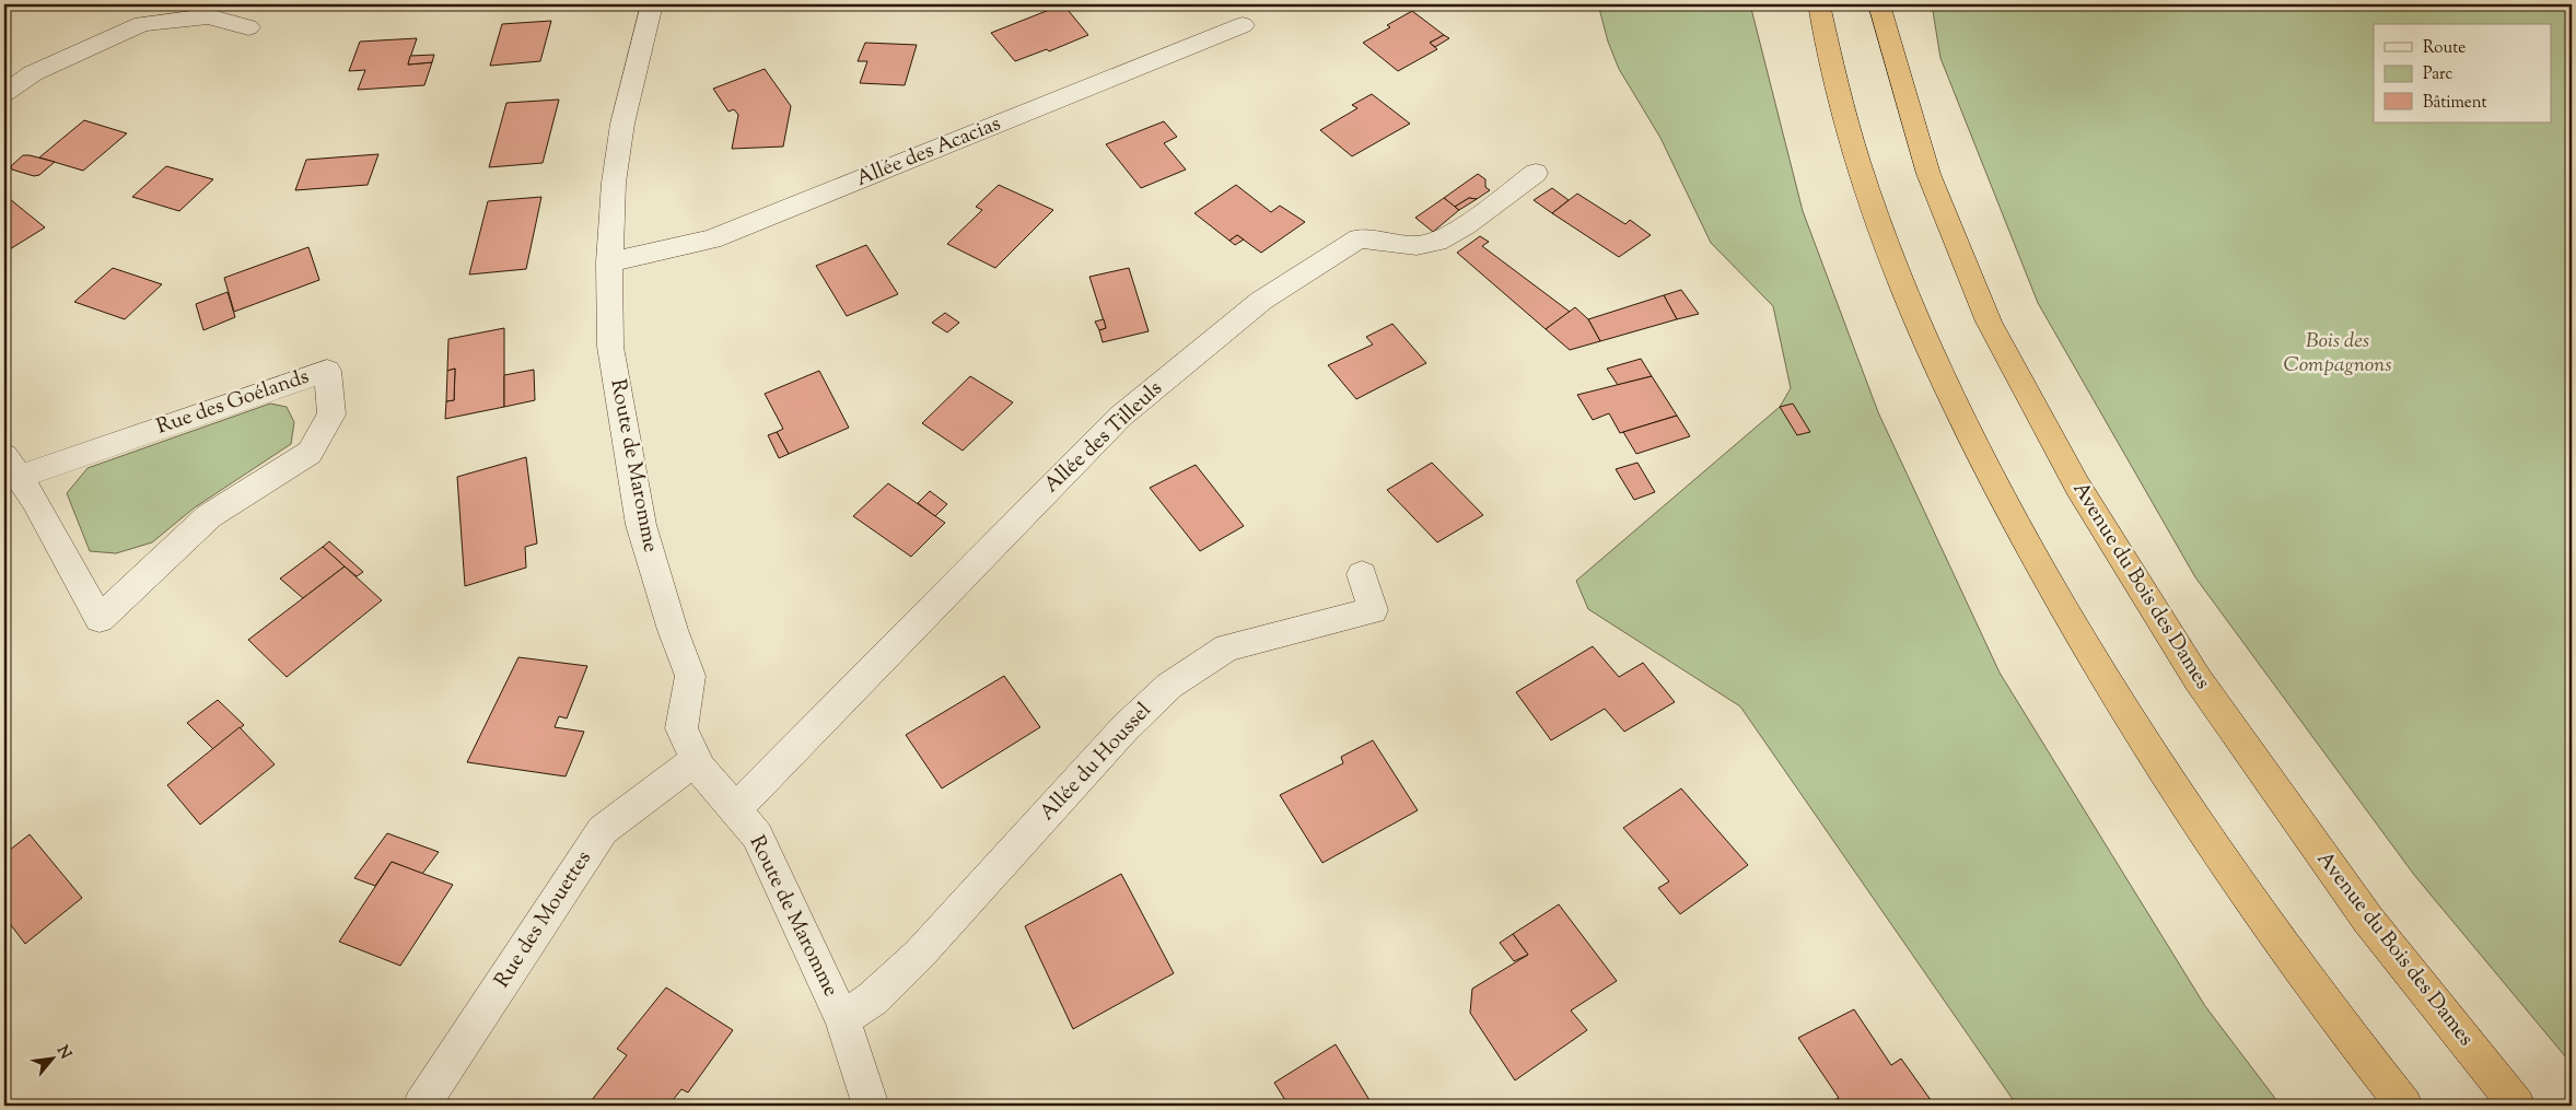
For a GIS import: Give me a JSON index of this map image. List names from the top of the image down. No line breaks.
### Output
{"streets":{"highway":["Avenue du Bois des Dames"],"street":["Allée des Acacias","Rue des Goélands","Allée des Tilleuls","Route de Maromme","Allée du Houssel","Rue des Mouettes"]},"crossings":[["Allée des Acacias","Route de Maromme"],["Allée des Tilleuls","Route de Maromme"],["Route de Maromme","Allée du Houssel"],["Route de Maromme","Rue des Mouettes"]],"parks":["Bois des Compagnons"],"legend":["Route","Parc","Bâtiment"],"north":"top right"}
